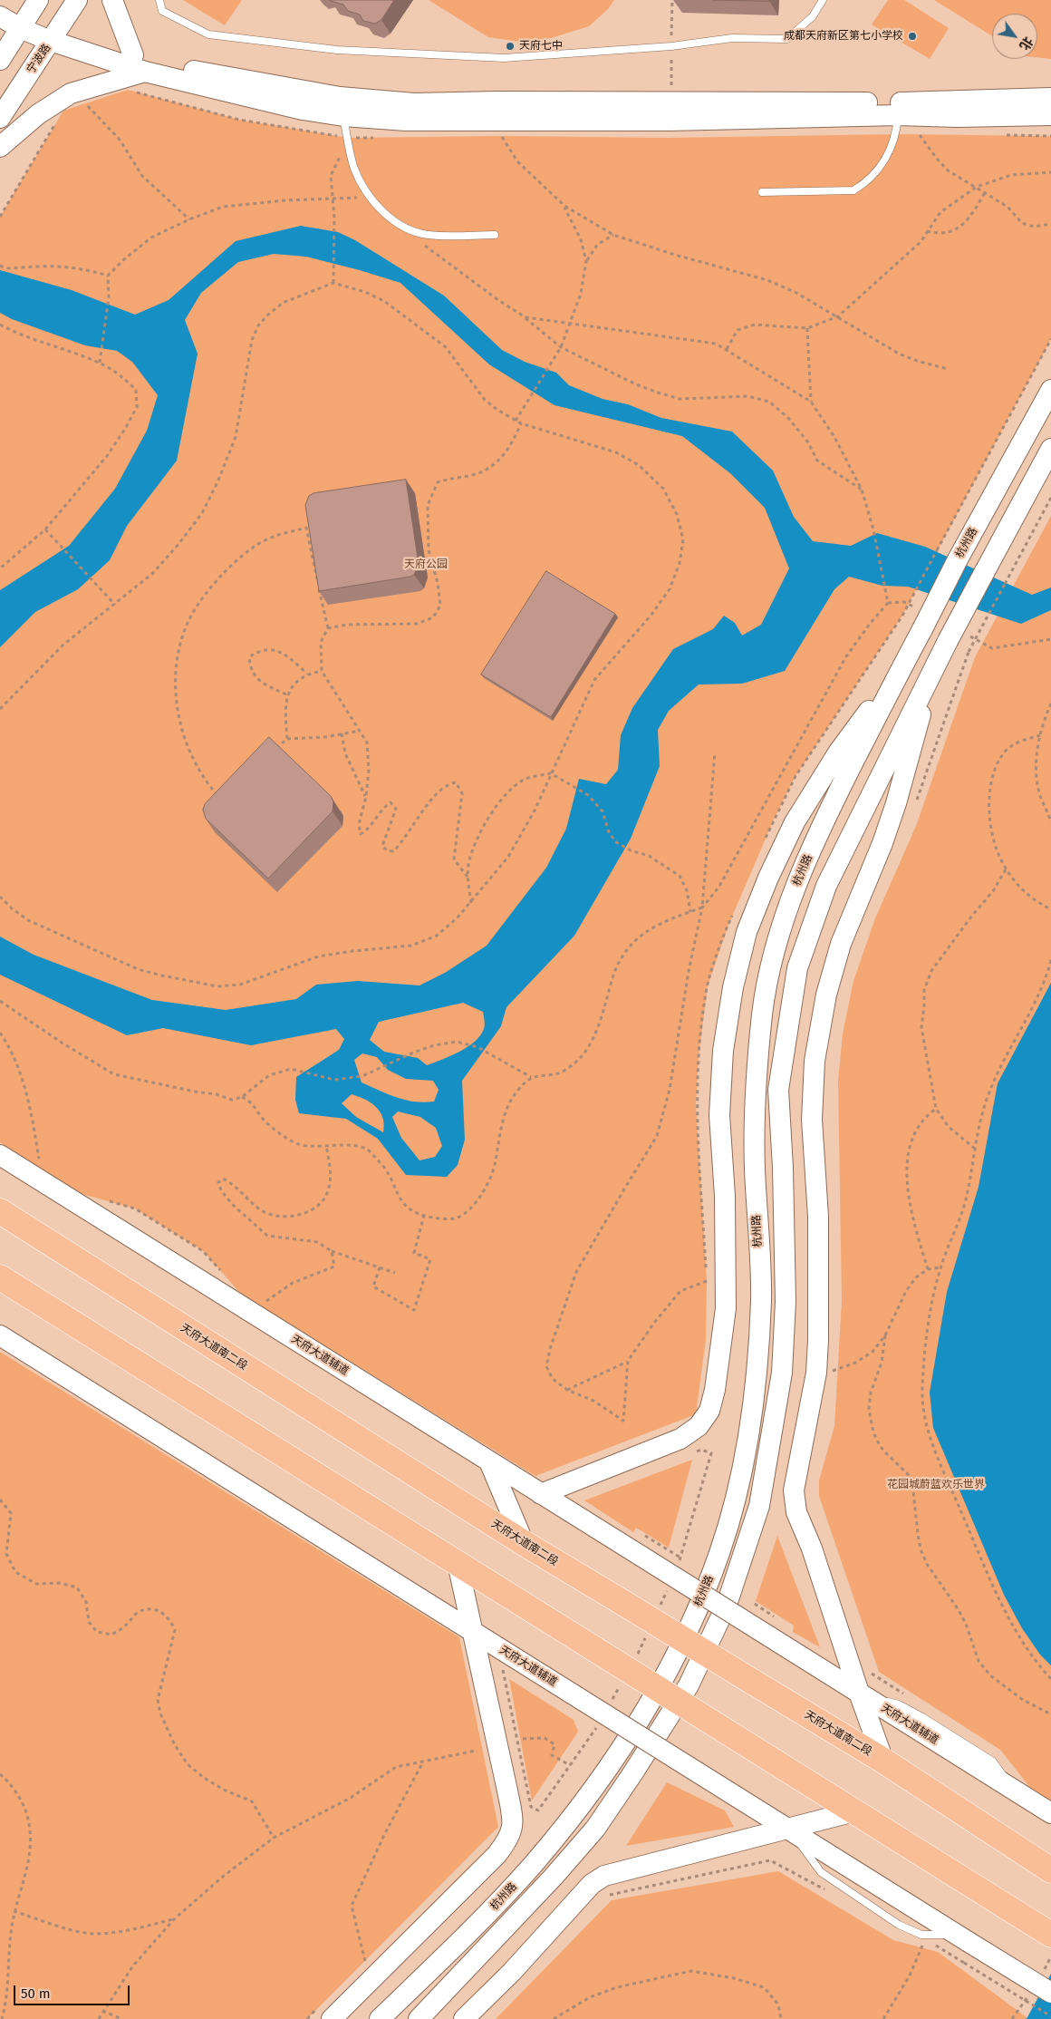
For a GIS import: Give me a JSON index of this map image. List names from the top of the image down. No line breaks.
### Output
{"streets":{"highway":["天府大道南二段"],"main road":["宁波路","杭州路","天府大道辅道"]},"parks":["天府公园","花园城蔚蓝欢乐世界"],"places":["成都天府新区第七小学校","天府七中"],"scale_bar":"50 m","north":"bottom right"}
